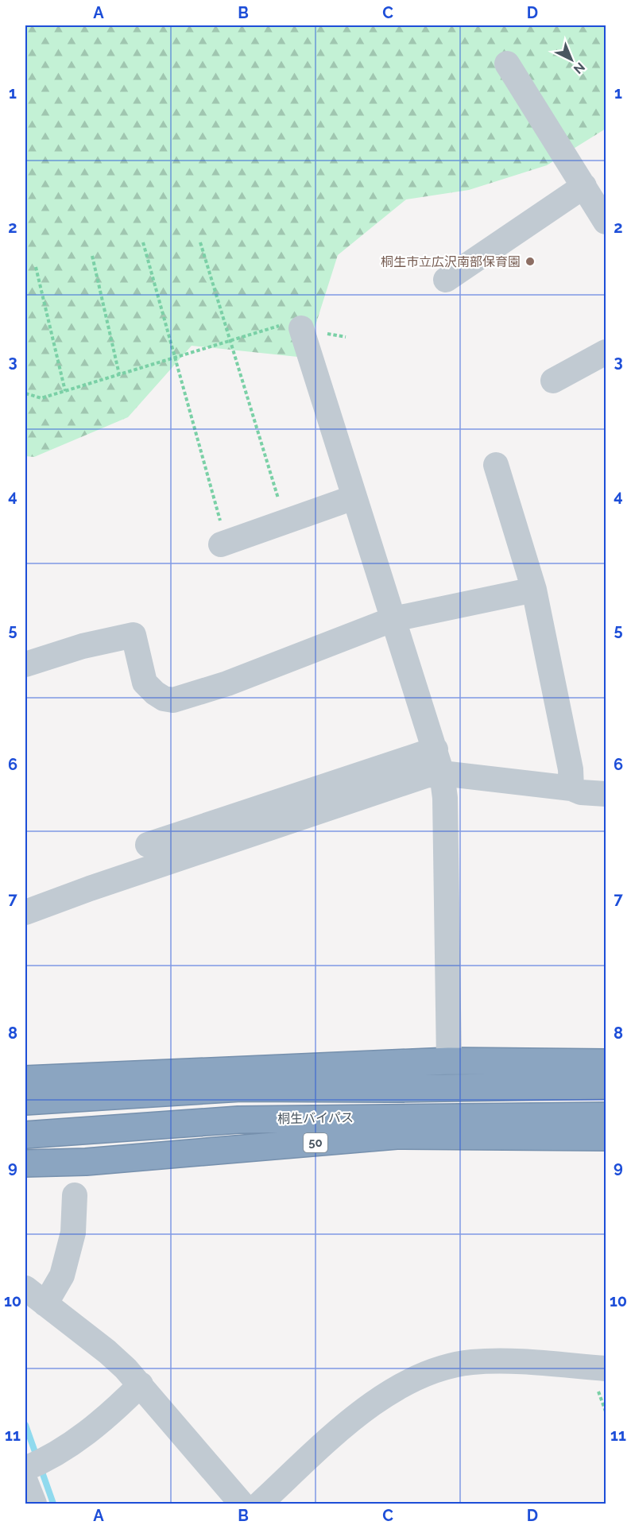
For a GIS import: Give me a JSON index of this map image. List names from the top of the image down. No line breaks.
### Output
{"streets":{"highway":["桐生バイパス","50"]},"places":["桐生市立広沢南部保育園"],"north":"bottom right","grid":{"columns":["A","B","C","D"],"rows":["1","2","3","4","5","6","7","8","9","10","11"]}}
